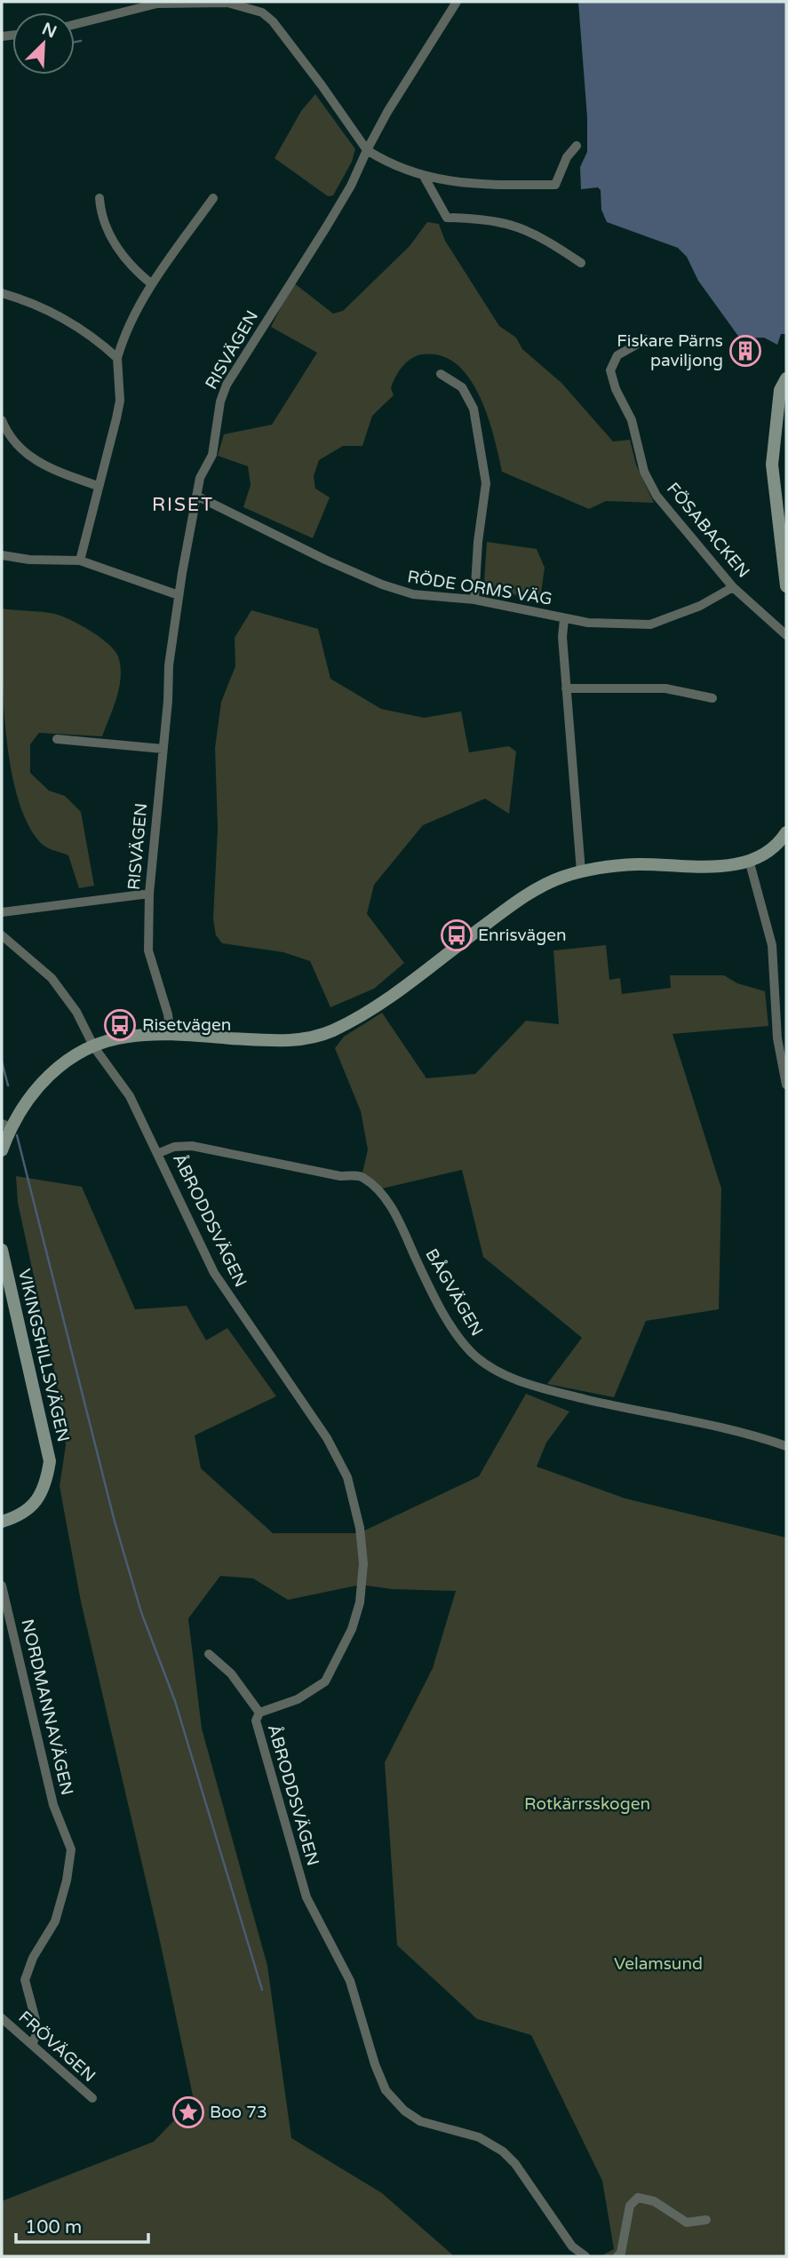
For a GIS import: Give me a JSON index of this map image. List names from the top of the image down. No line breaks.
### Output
{"streets":{"street":["RISVÄGEN","FÖSABACKEN","RÖDE ORMS VÄG","ÅBRODDSVÄGEN","BÅGVÄGEN","VIKINGSHILLSVÄGEN","NORDMANNAVÄGEN","FRÖVÄGEN"]},"crossings":[["RISVÄGEN","RÖDE ORMS VÄG"],["FÖSABACKEN","RÖDE ORMS VÄG"],["ÅBRODDSVÄGEN","BÅGVÄGEN"],["NORDMANNAVÄGEN","FRÖVÄGEN"]],"districts":["RISET"],"parks":["Rotkärrsskogen","Velamsund"],"places":{"building":["Fiskare Pärns paviljong"],"bus stop":["Enrisvägen","Risetvägen"],"place":["Boo 73"]},"scale_bar":"100 m","north":"top right"}
